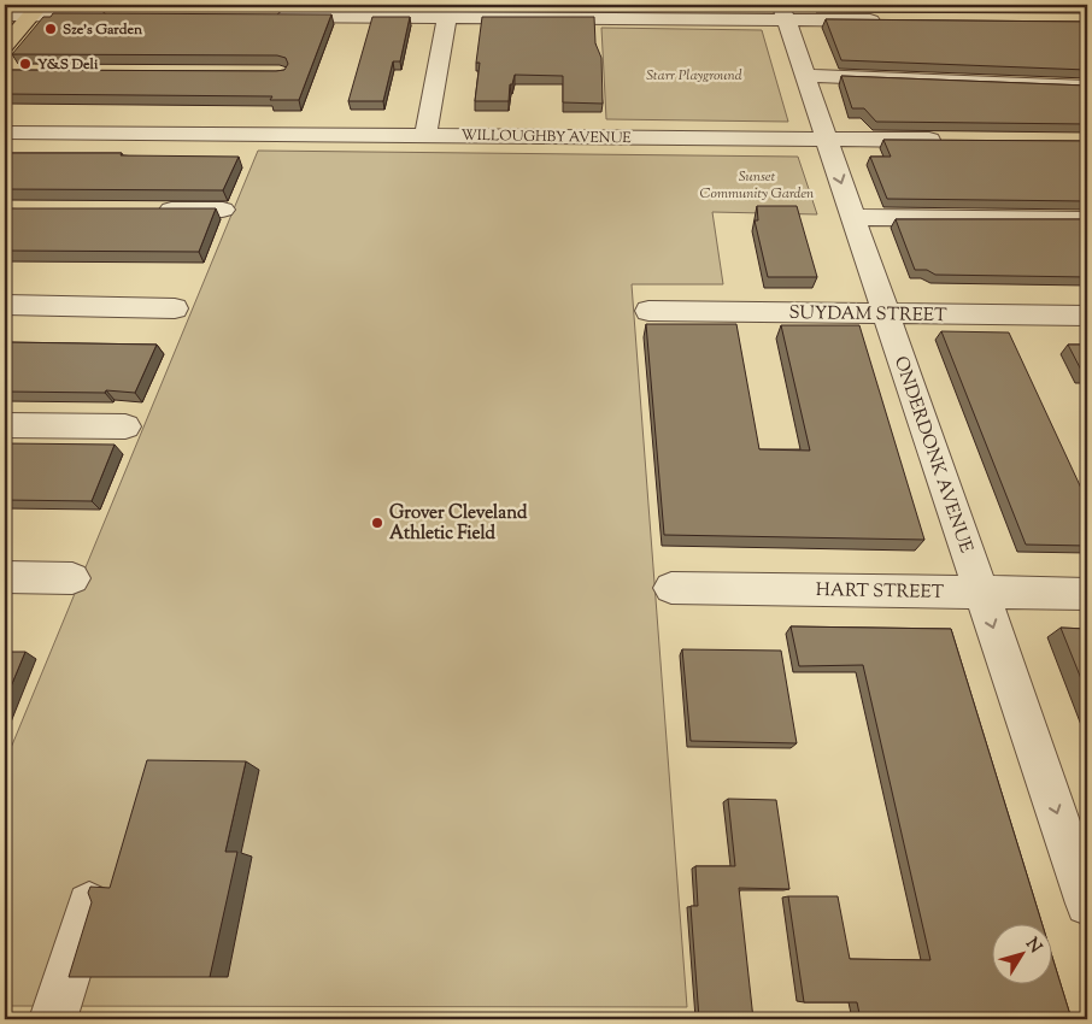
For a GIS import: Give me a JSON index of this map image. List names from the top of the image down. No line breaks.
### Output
{"streets":{"street":["WILLOUGHBY AVENUE","SUYDAM STREET","ONDERDONK AVENUE","HART STREET"]},"crossings":[["WILLOUGHBY AVENUE","ONDERDONK AVENUE"],["SUYDAM STREET","ONDERDONK AVENUE"],["ONDERDONK AVENUE","HART STREET"]],"one_way":["ONDERDONK AVENUE"],"parks":["Starr Playground","Sunset Community Garden"],"places":["Sze's Garden","Y&S Deli","Grover Cleveland Athletic Field"],"north":"top right"}
